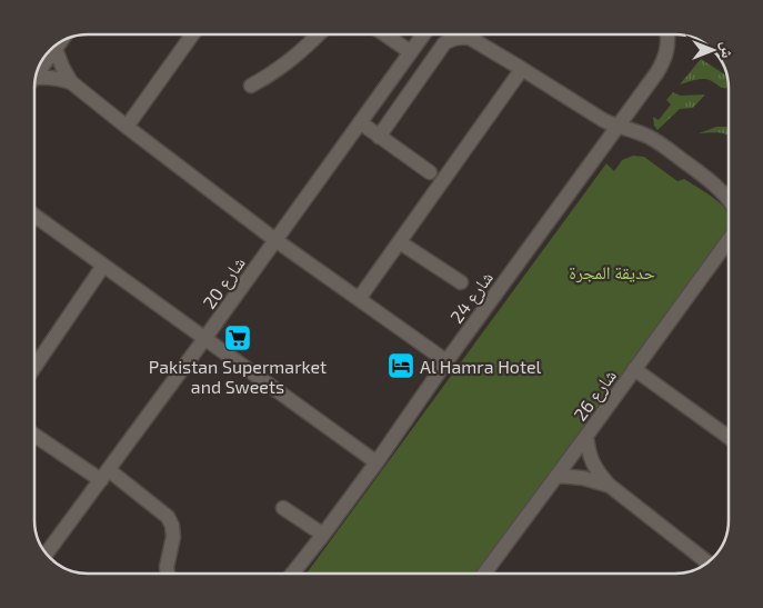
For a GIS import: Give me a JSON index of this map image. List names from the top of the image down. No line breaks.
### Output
{"streets":{"street":["شارع 20","شارع 24","شارع 26"]},"parks":["حديقة المجرة"],"places":{"supermarket":["Pakistan Supermarket and Sweets"],"hotel":["Al Hamra Hotel"]},"north":"right"}
